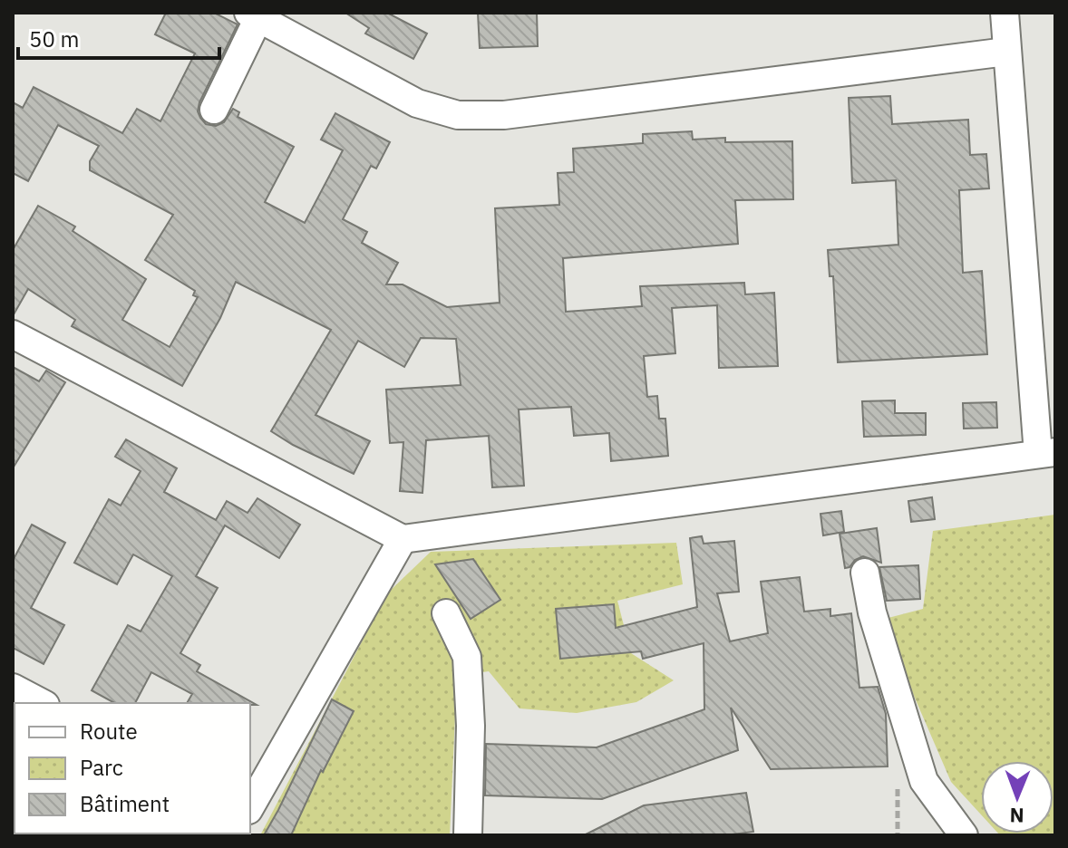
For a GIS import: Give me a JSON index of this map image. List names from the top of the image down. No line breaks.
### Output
{"legend":["Route","Parc","Bâtiment"],"scale_bar":"50 m","north":"bottom"}
